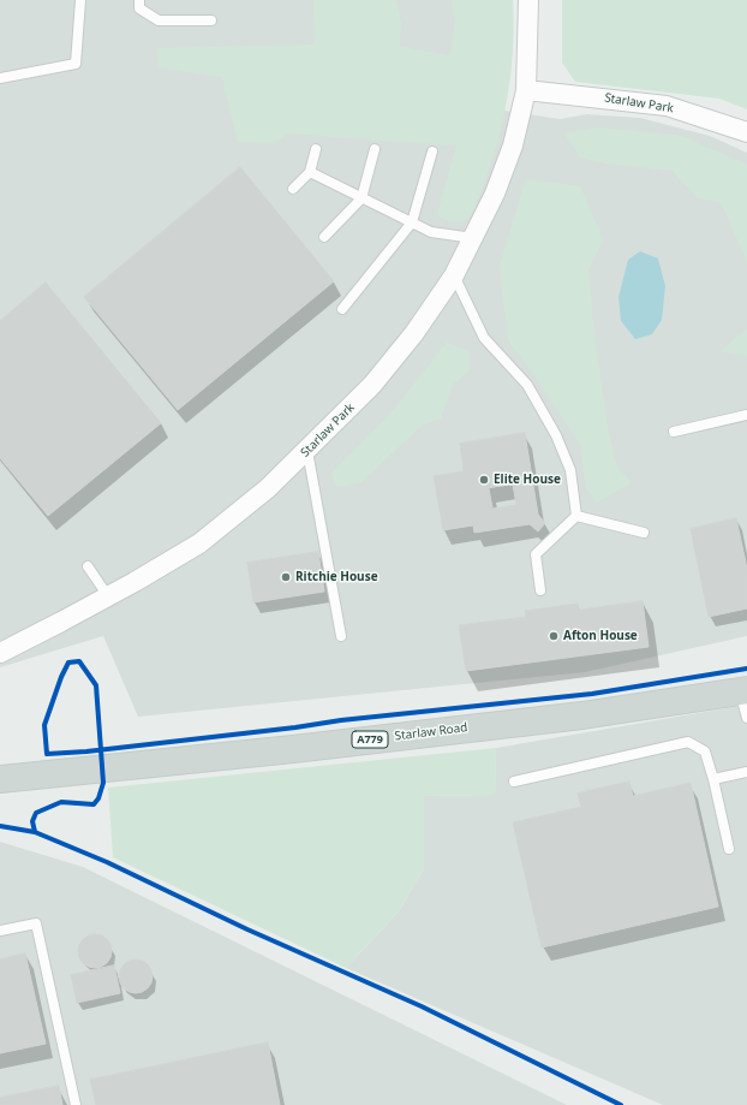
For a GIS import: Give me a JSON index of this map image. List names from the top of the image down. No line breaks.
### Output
{"streets":{"main road":["Starlaw Road","A779"],"street":["Starlaw Park"]},"places":["Elite House","Ritchie House","Afton House"]}
